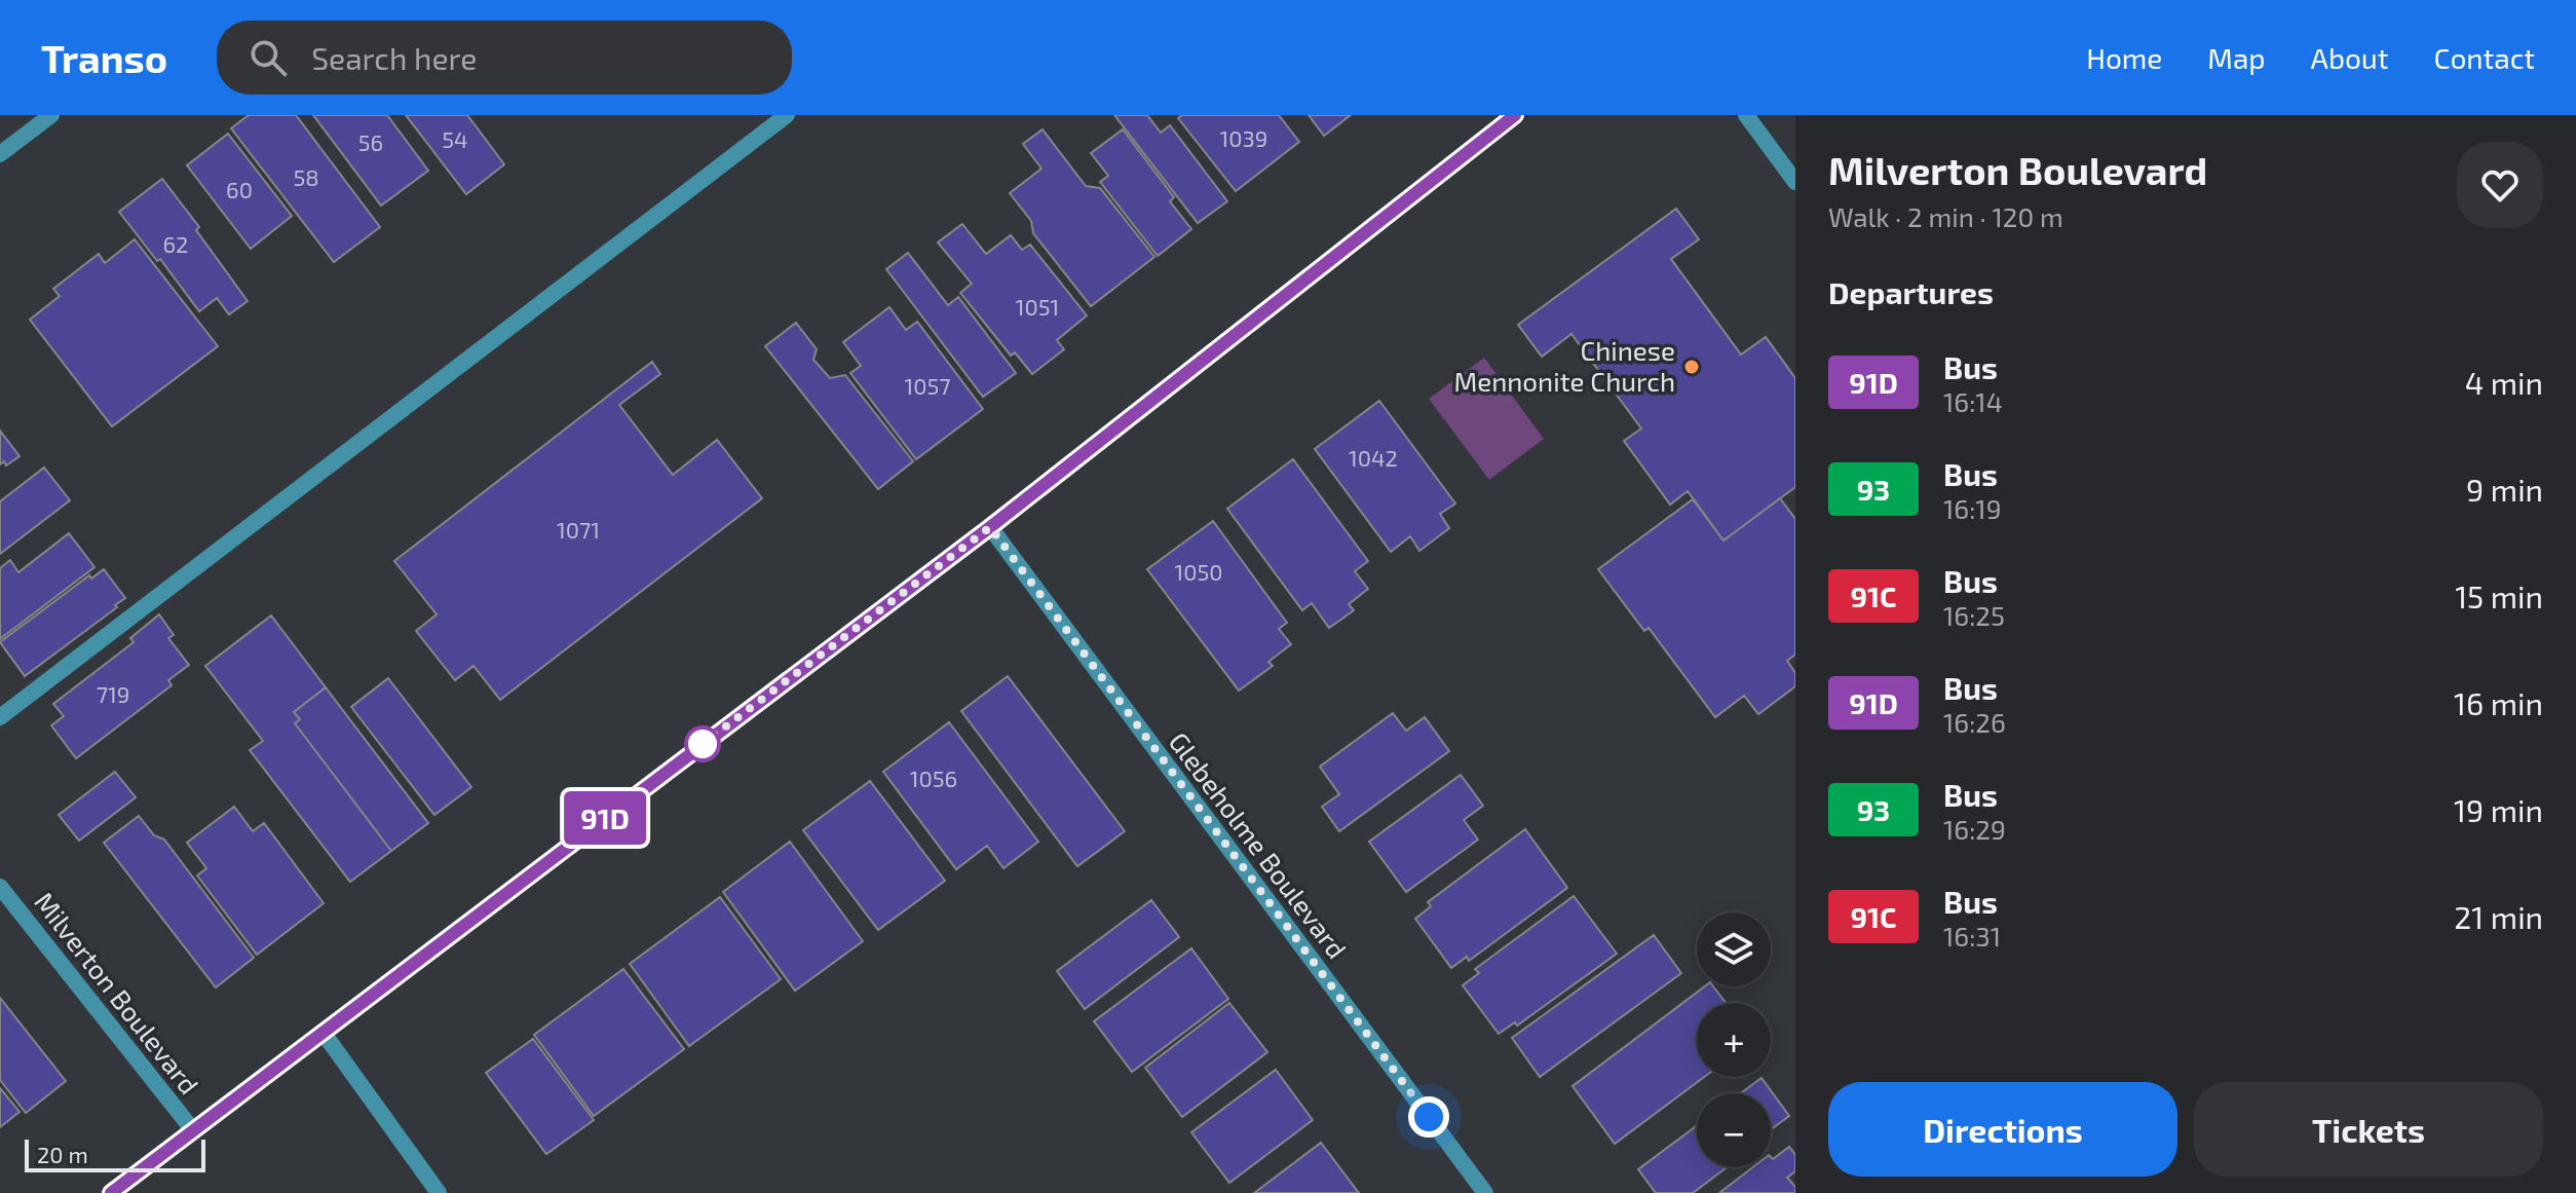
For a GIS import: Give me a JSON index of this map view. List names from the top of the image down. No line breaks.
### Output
{"streets":{"street":["Glebeholme Boulevard","Milverton Boulevard"]},"places":["Chinese Mennonite Church"],"lines":["bus line 91D"],"house_numbers":["1039","54","56","58","60","62","1051","1057","1042","1071","1050","719","1056"],"scale_bar":"20 m","page":{"header":"Transo","search":"Search here","nav":["Home","Map","About","Contact"],"on_map":"91D","heading":[["Milverton Boulevard","Walk · 2 min · 120 m"],"Departures"],"list":[{"mark":"91D","name":"Bus","note":"16:14","value":"4 min"},{"mark":"93","name":"Bus","note":"16:19","value":"9 min"},{"mark":"91C","name":"Bus","note":"16:25","value":"15 min"},{"mark":"91D","name":"Bus","note":"16:26","value":"16 min"},{"mark":"93","name":"Bus","note":"16:29","value":"19 min"},{"mark":"91C","name":"Bus","note":"16:31","value":"21 min"}],"map_buttons":["+","−"],"buttons":["Directions","Tickets"],"scale":"20 m"}}
